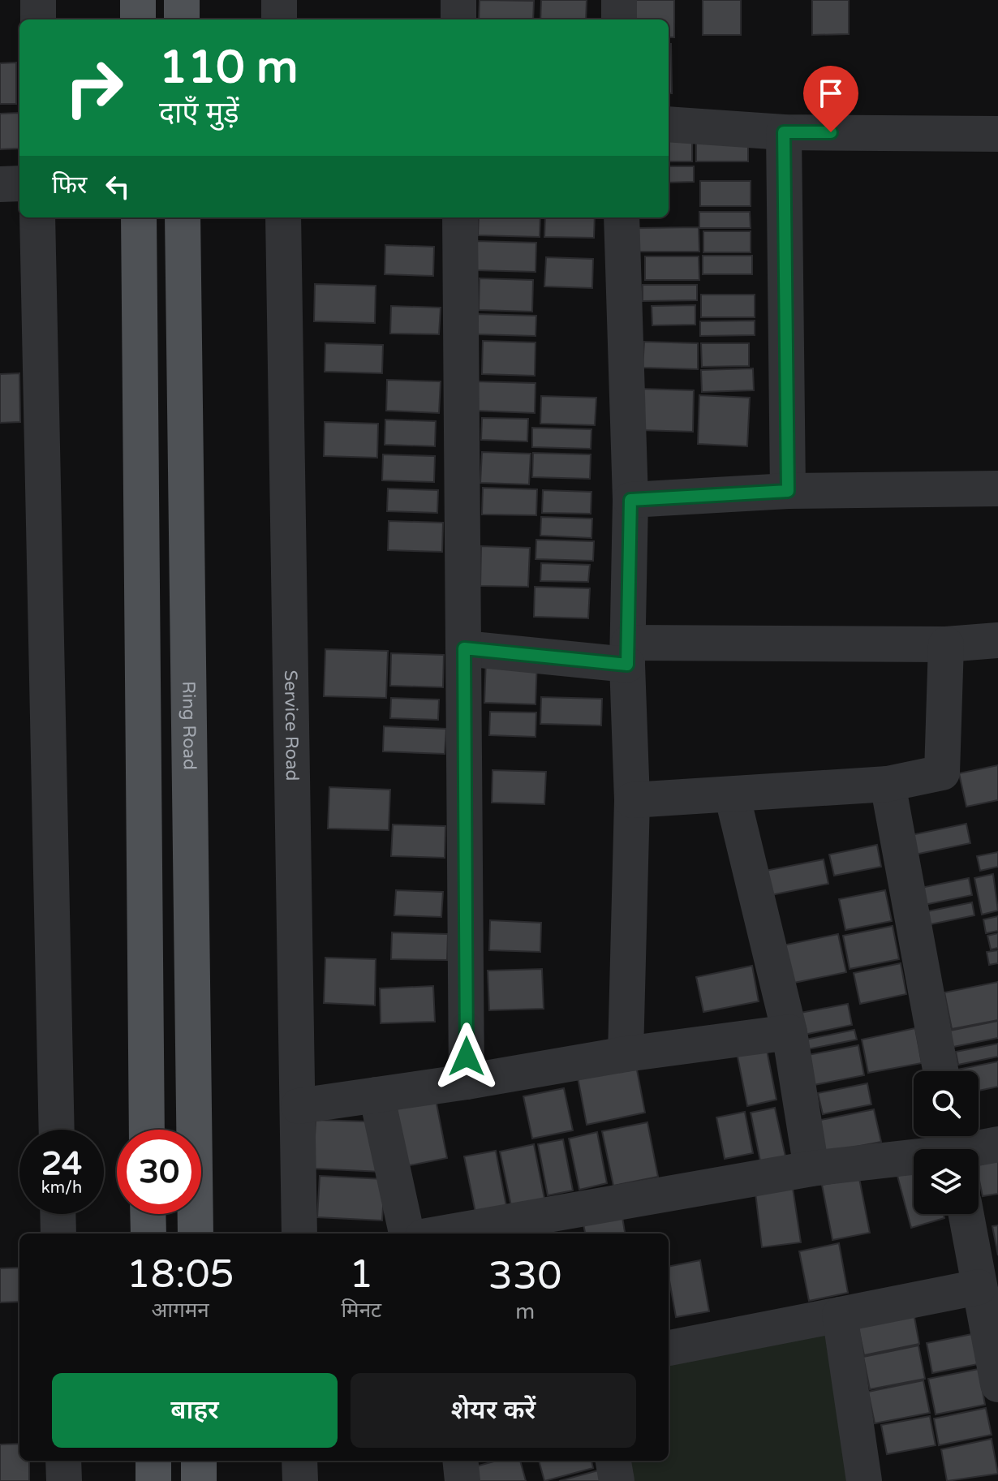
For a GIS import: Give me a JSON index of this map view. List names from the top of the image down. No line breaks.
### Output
{"streets":{"main road":["Ring Road"],"street":["Service Road"]},"page":{"turn":["110 m","दाएँ मुड़ें"],"then":"फिर","speed":"24 km/h","limit":"30","eta":["18:05","आगमन","1","मिनट","330","m"],"buttons":["बाहर","शेयर करें"]}}
